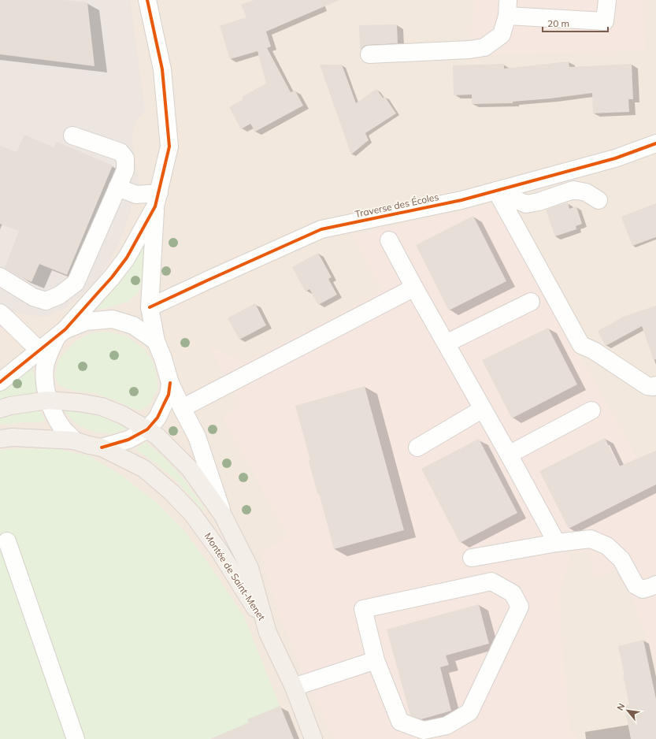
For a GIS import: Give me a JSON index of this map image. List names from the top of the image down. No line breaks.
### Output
{"streets":{"main road":["Montée de Saint-Menet"],"street":["Traverse des Écoles"]},"crossings":[["Traverse des Écoles","Montée de Saint-Menet"]],"scale_bar":"20 m","north":"top left"}
